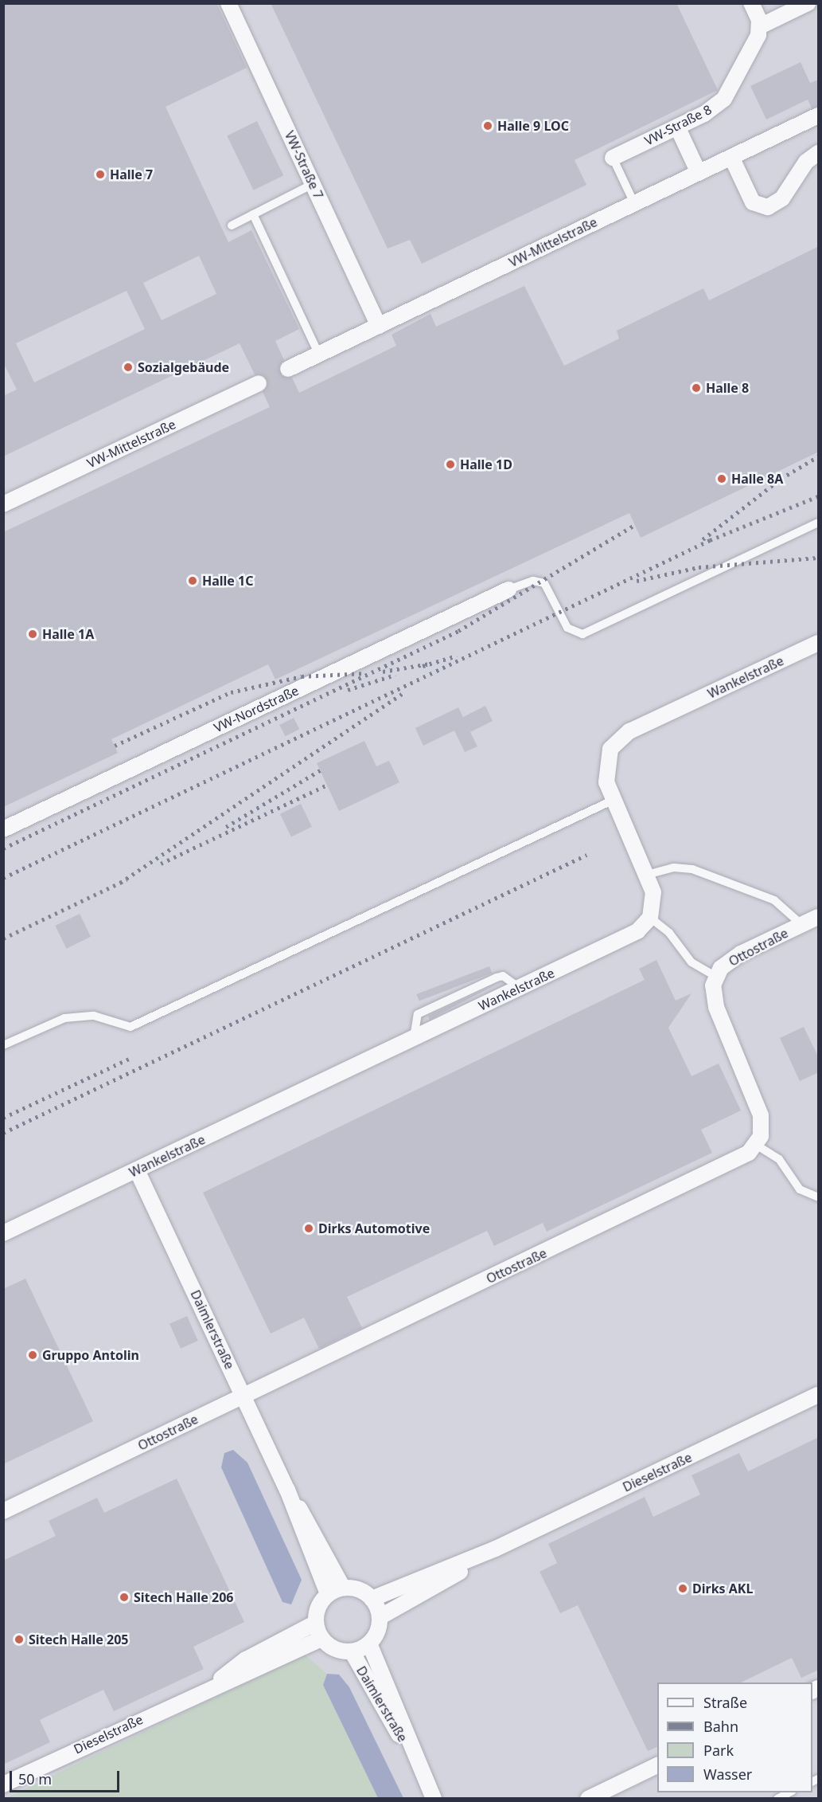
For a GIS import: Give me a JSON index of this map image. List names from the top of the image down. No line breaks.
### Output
{"streets":{"street":["VW-Straße 8","VW-Straße 7","VW-Mittelstraße","Wankelstraße","VW-Nordstraße","Ottostraße","Daimlerstraße","Dieselstraße"]},"crossings":[["VW-Straße 7","VW-Mittelstraße"],["Wankelstraße","Daimlerstraße"],["Ottostraße","Daimlerstraße"],["Daimlerstraße","Dieselstraße"]],"places":["Halle 9 LOC","Halle 7","Sozialgebäude","Halle 8","Halle 1D","Halle 8A","Halle 1C","Halle 1A","Dirks Automotive","Gruppo Antolin","Dirks AKL","Sitech Halle 206","Sitech Halle 205"],"legend":["Straße","Bahn","Park","Wasser"],"scale_bar":"50 m"}
